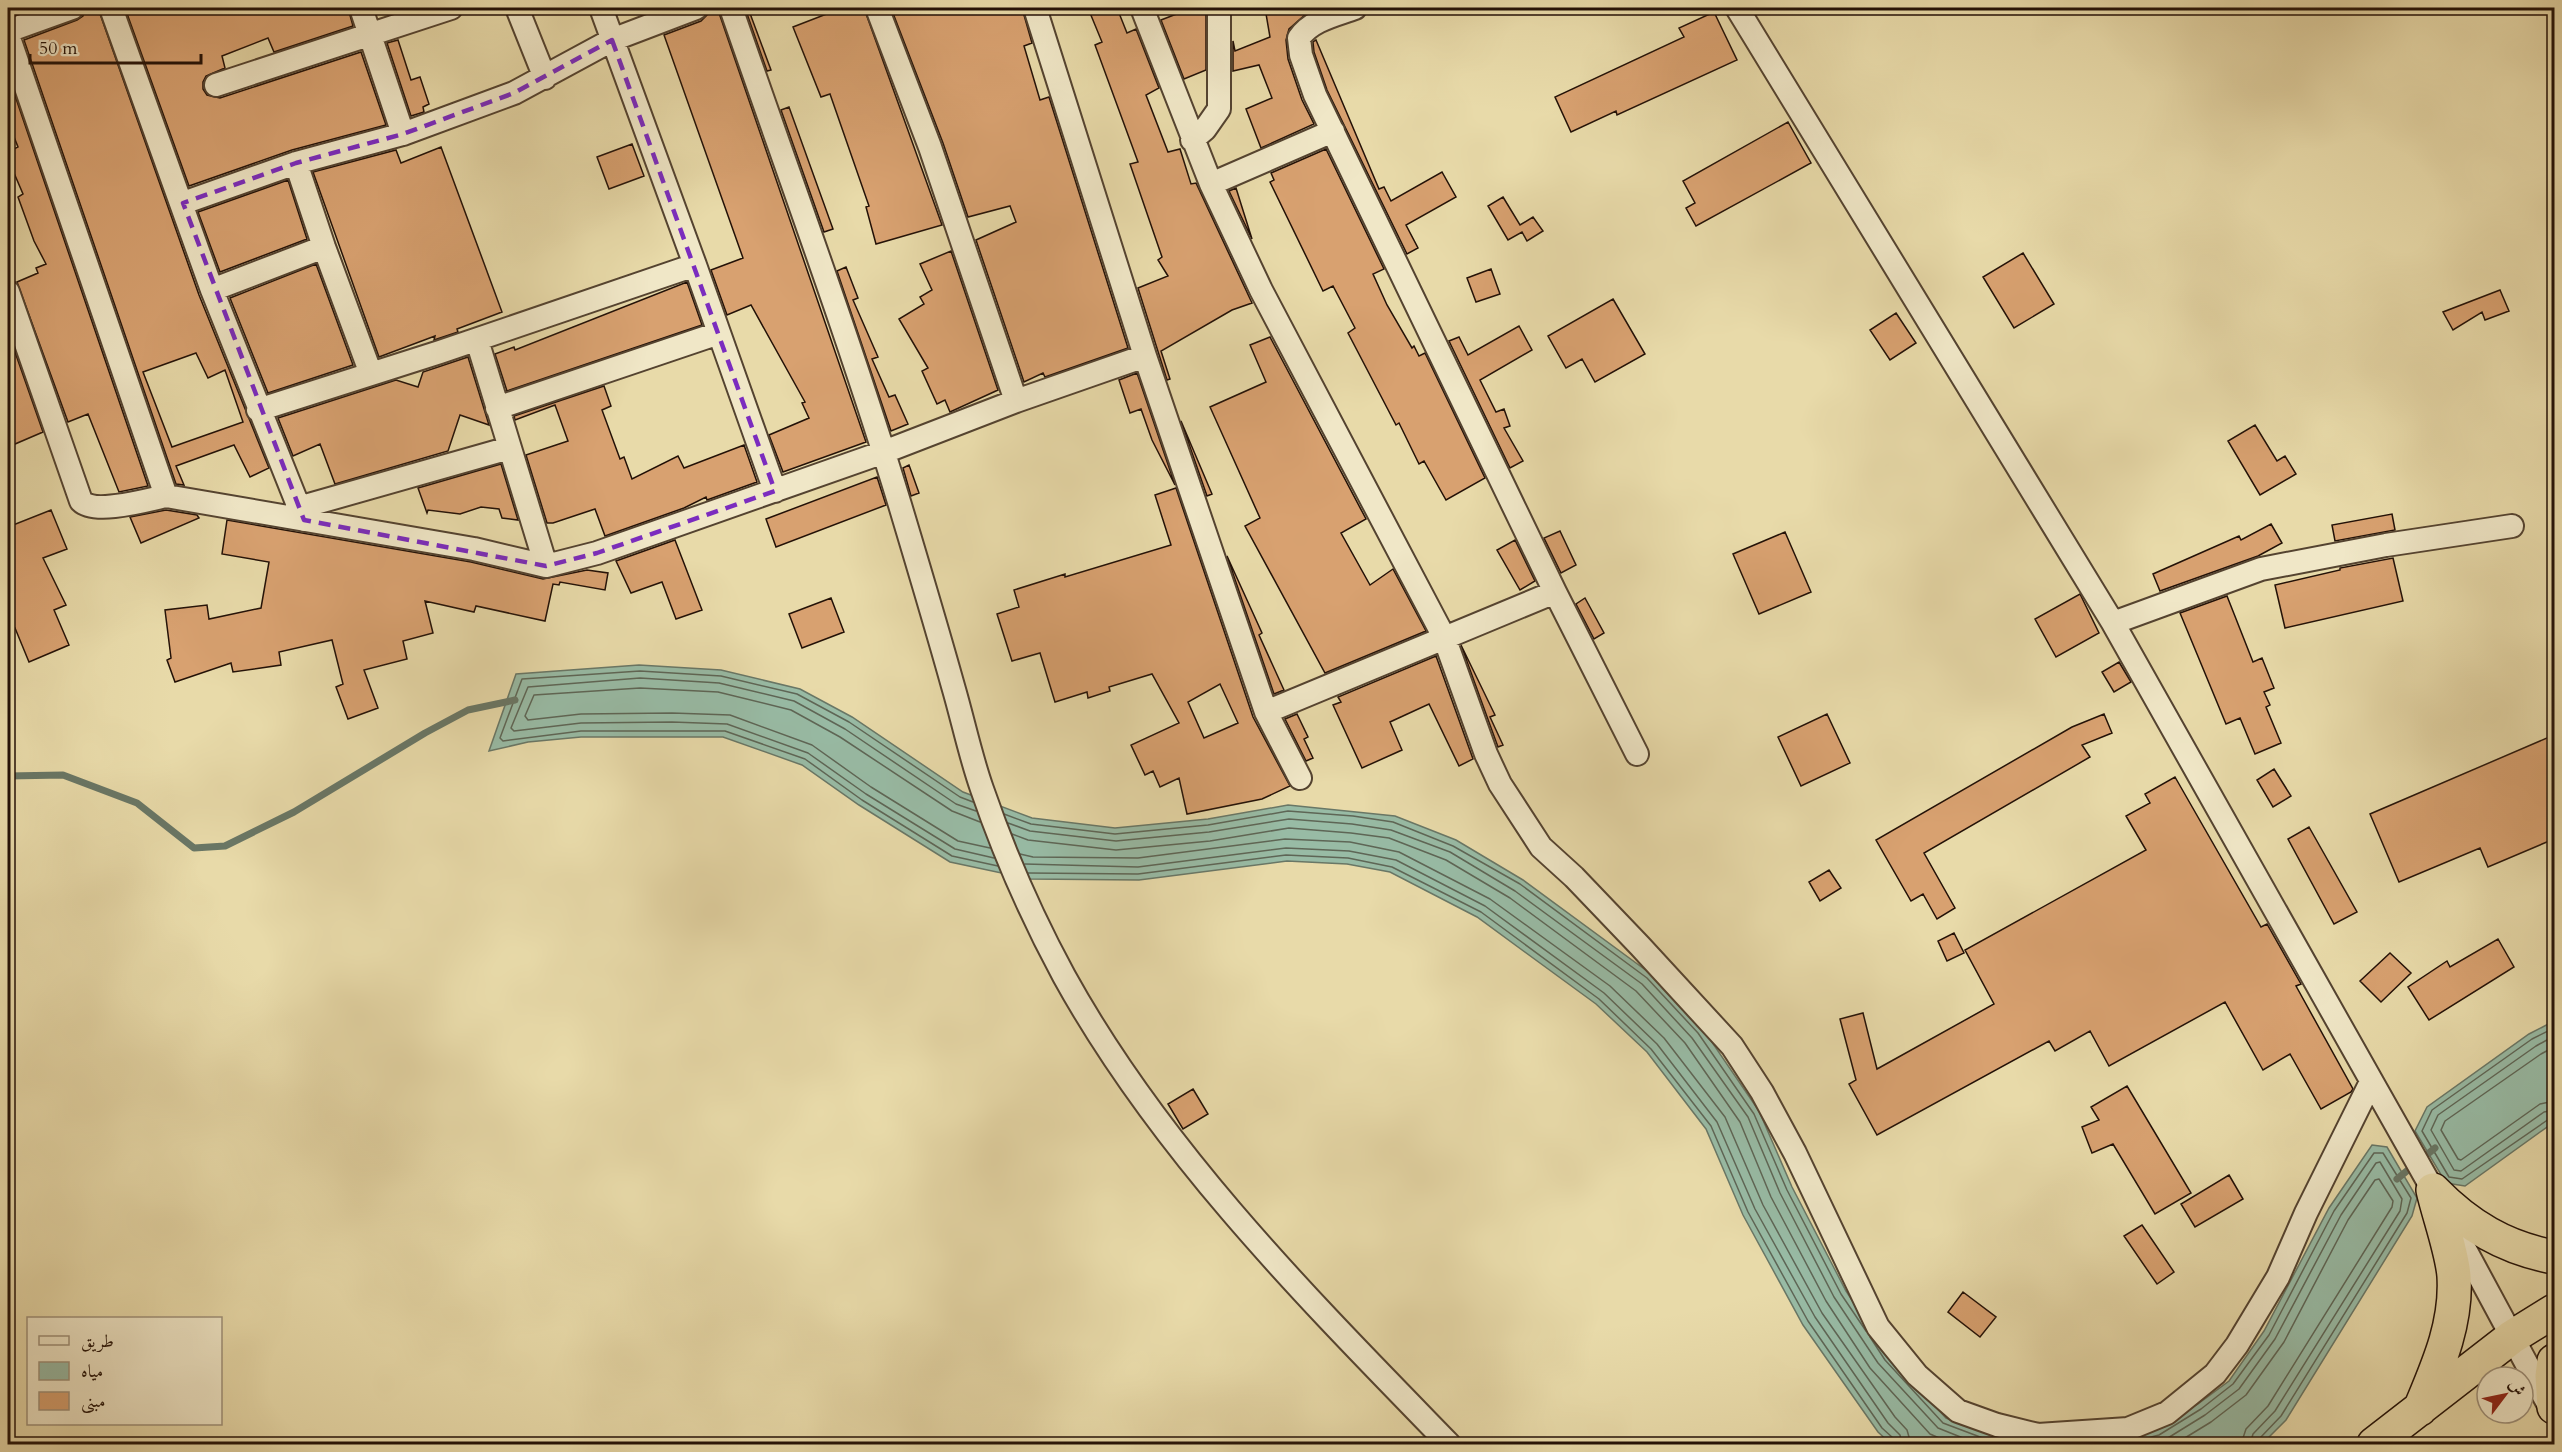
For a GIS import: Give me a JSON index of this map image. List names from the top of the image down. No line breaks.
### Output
{"legend":["طريق","مياه","مبنى"],"scale_bar":"50 m","north":"top right"}
